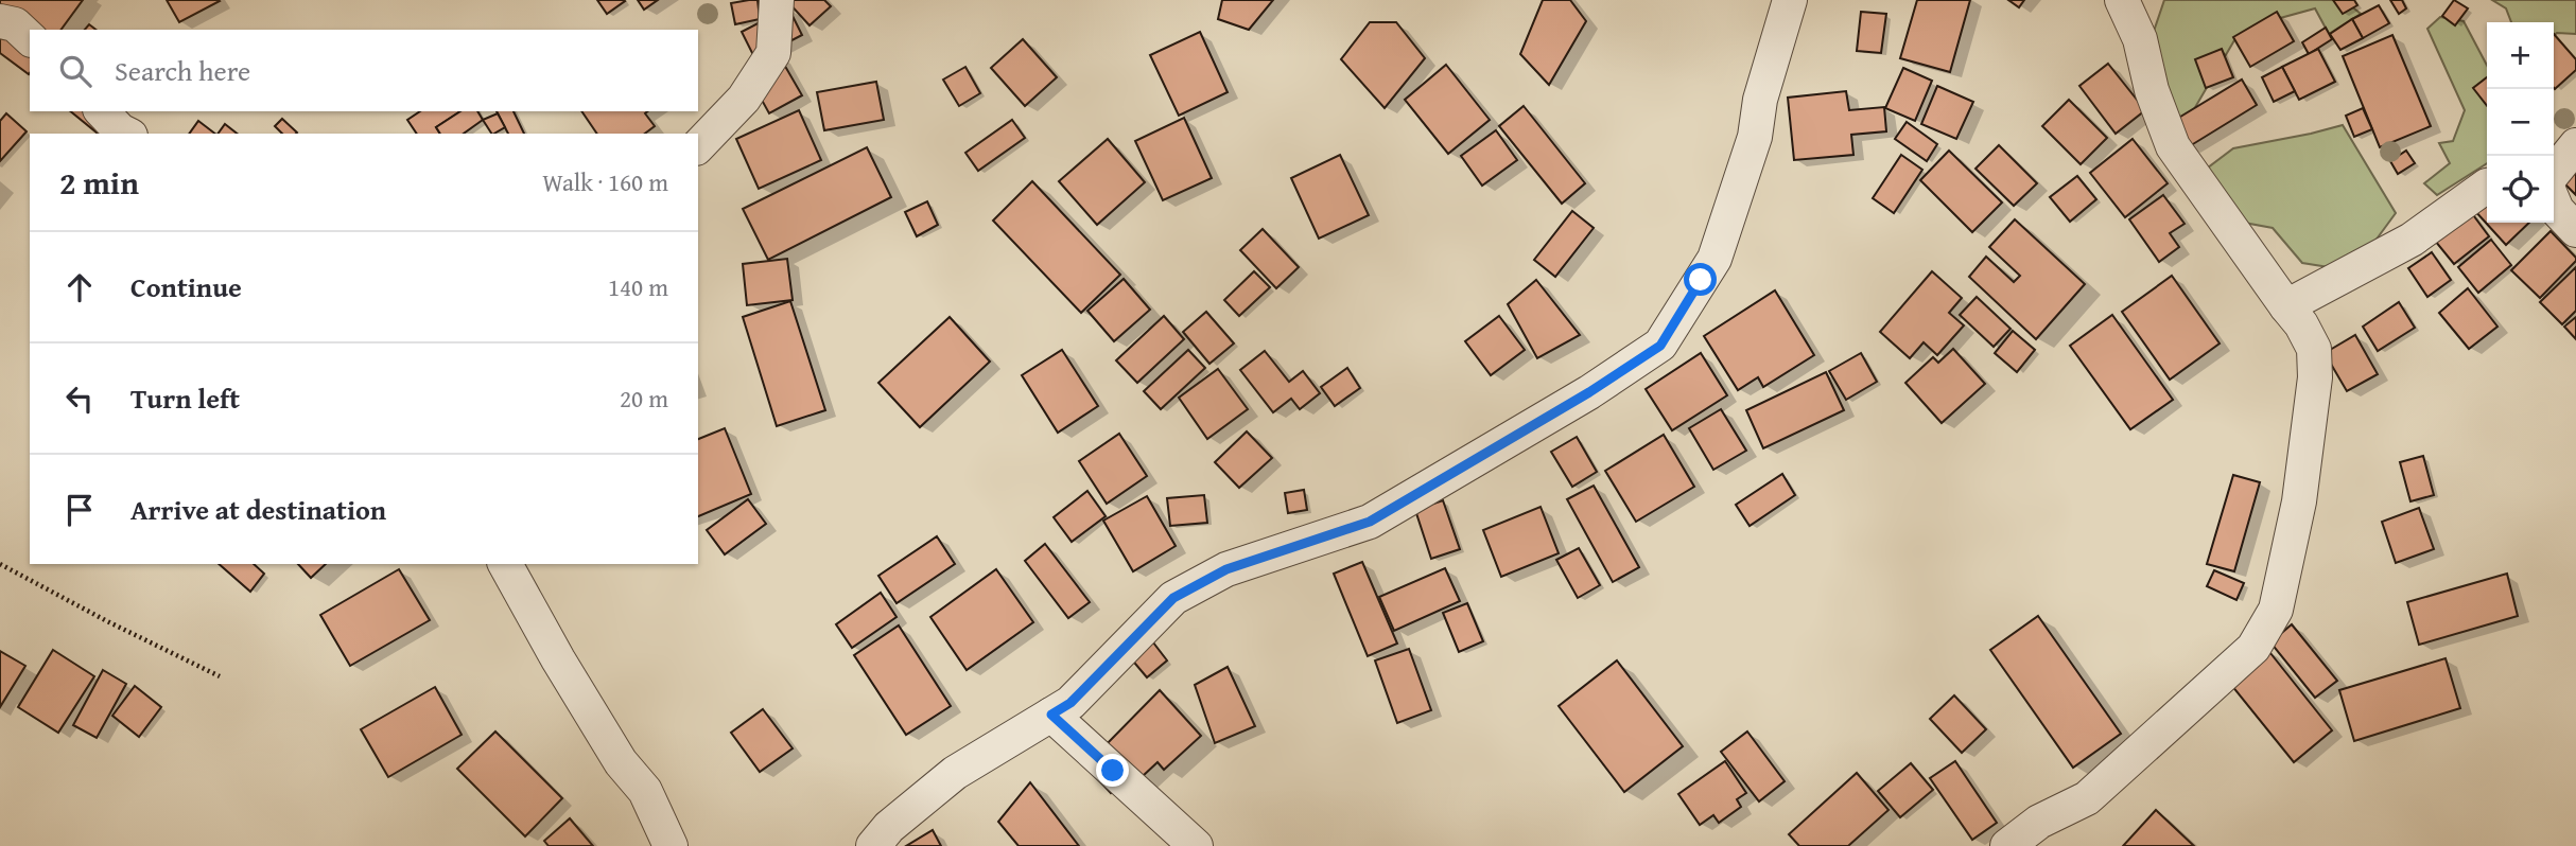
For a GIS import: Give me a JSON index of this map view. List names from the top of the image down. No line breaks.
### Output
{"page":{"map_buttons":["+","−"],"search":"Search here","heading":["2 min","Walk · 160 m"],"list":[["Continue","140 m"],["Turn left","20 m"],"Arrive at destination"]}}
